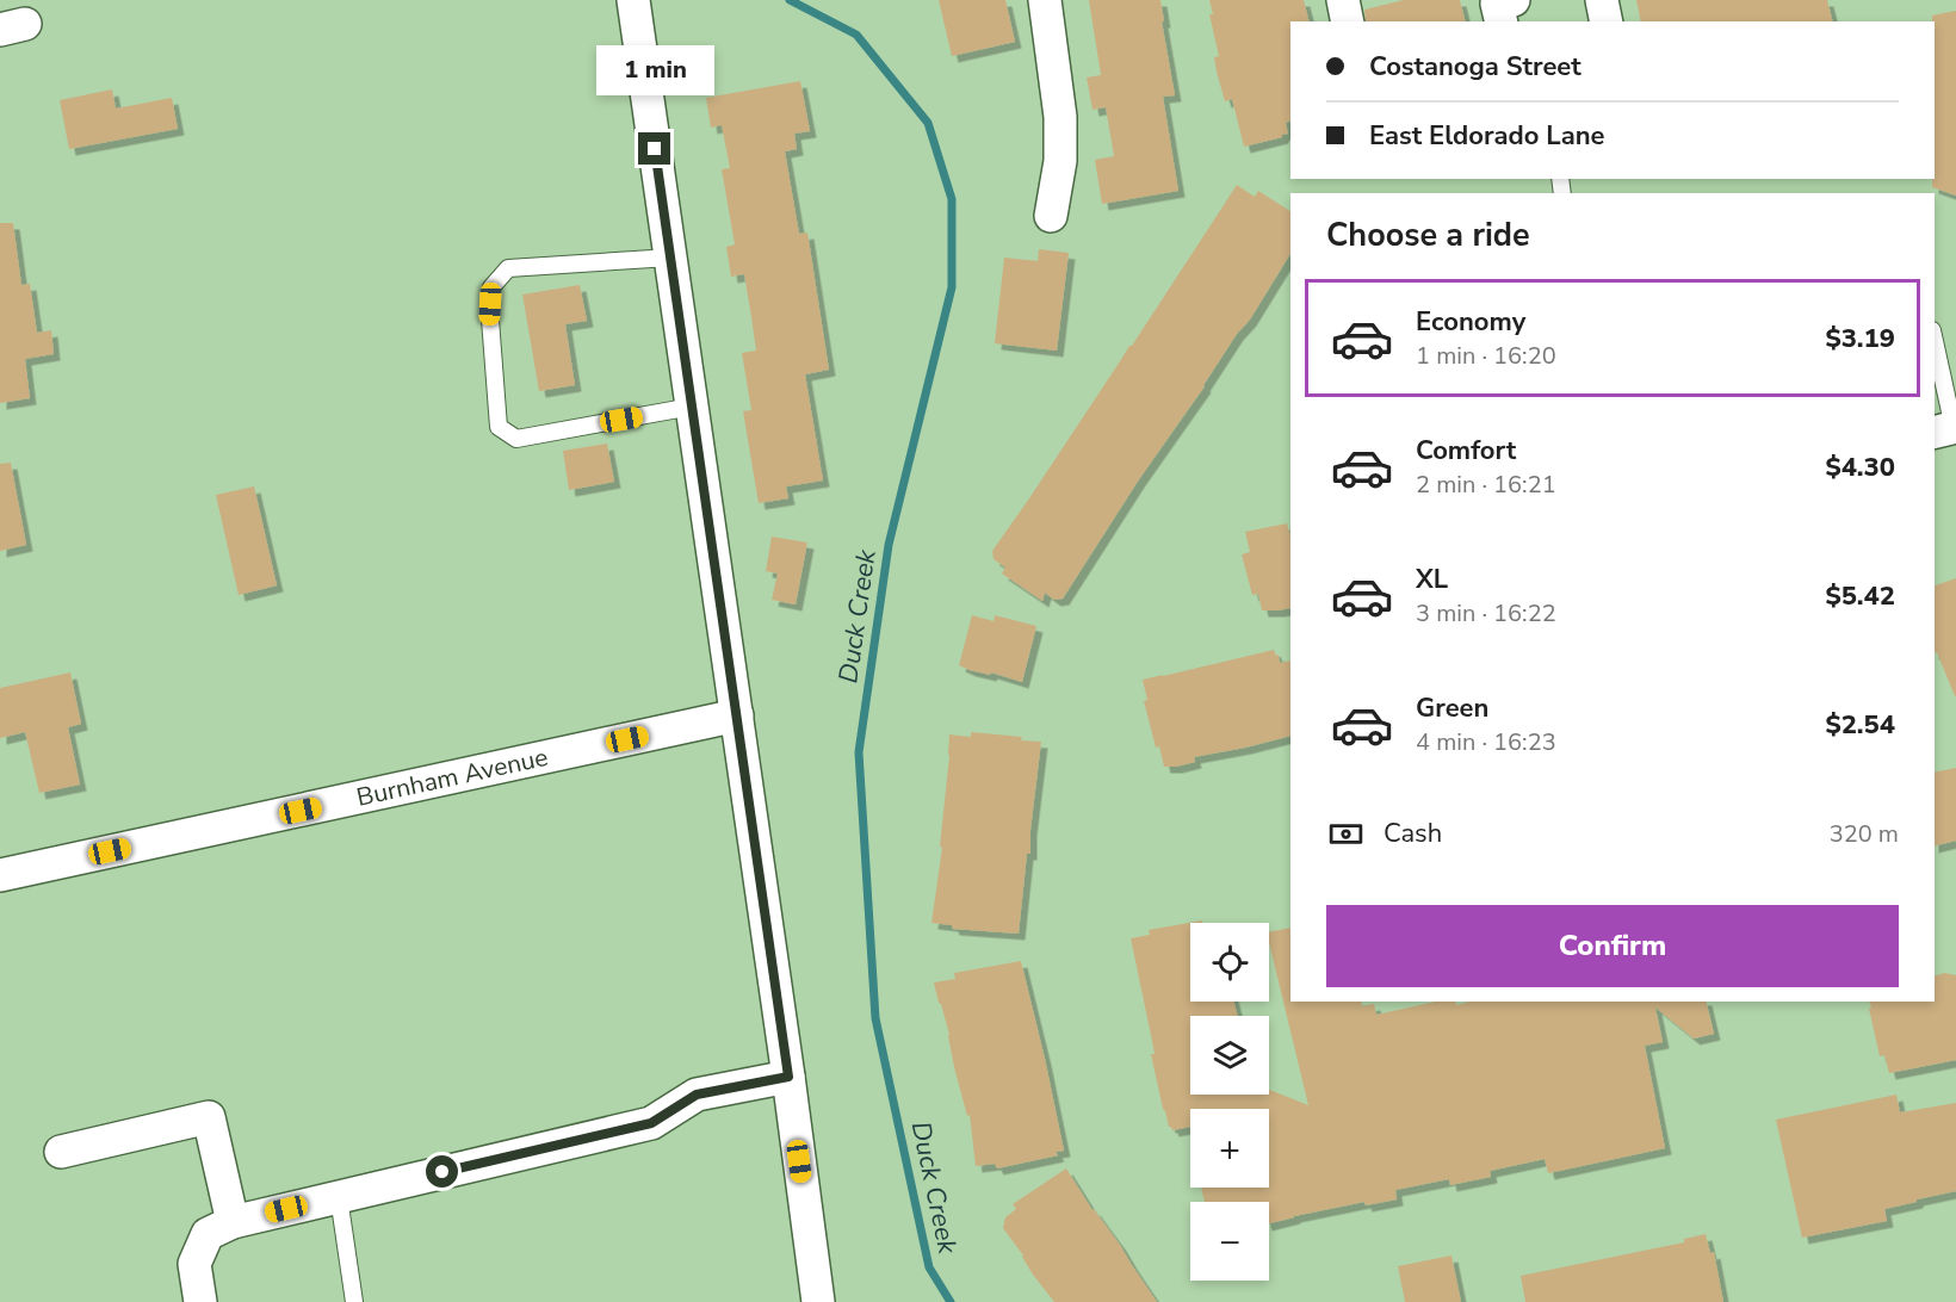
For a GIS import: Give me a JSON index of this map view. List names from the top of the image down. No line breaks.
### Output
{"streets":{"street":["Burnham Avenue"]},"water":["Duck Creek"],"page":{"banner":["Costanoga Street","East Eldorado Lane"],"bubble":"1 min","heading":"Choose a ride","list":[{"name":"Economy","note":"1 min · 16:20","value":"$3.19"},{"name":"Comfort","note":"2 min · 16:21","value":"$4.30"},{"name":"XL","note":"3 min · 16:22","value":"$5.42"},{"name":"Green","note":"4 min · 16:23","value":"$2.54"}],"pay":["Cash","320 m"],"buttons":"Confirm","map_buttons":["+","−"]}}
